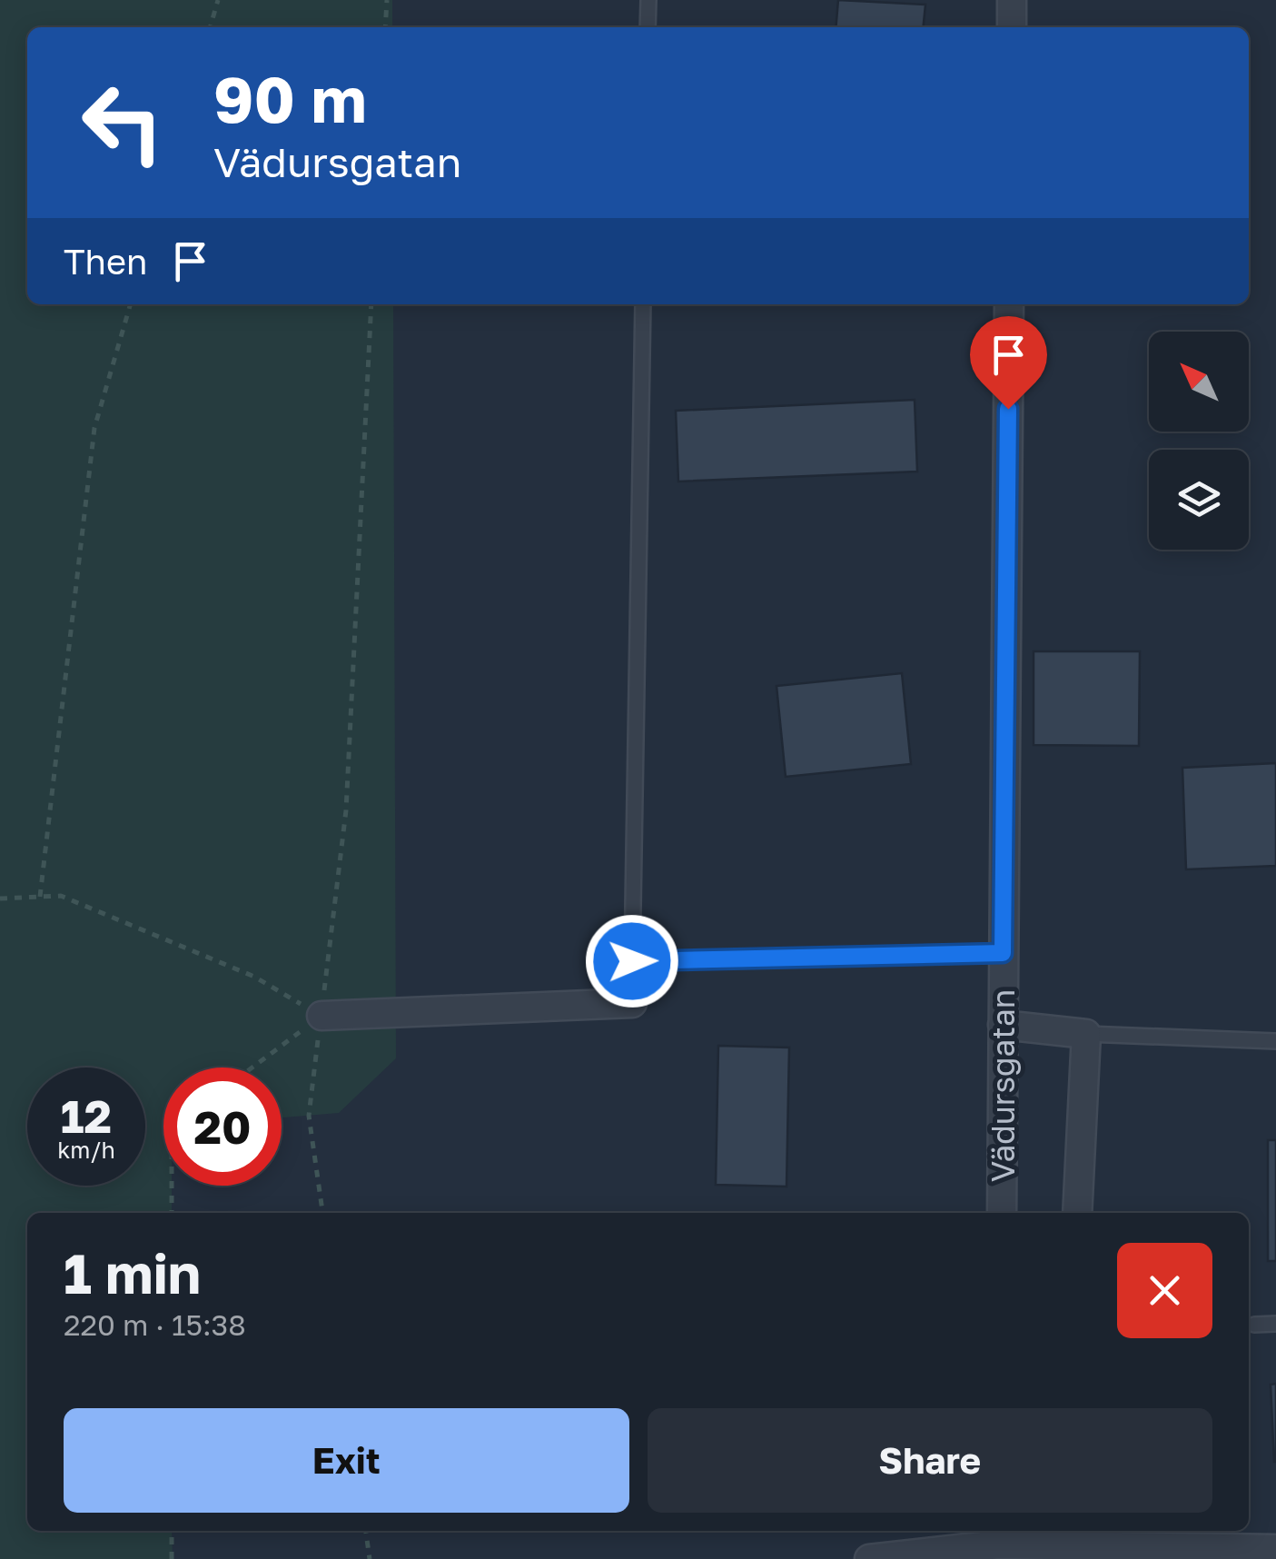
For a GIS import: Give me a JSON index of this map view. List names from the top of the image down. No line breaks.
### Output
{"streets":{"street":["Vädursgatan"]},"north":"top left","page":{"turn":["90 m","Vädursgatan"],"then":"Then","speed":"12 km/h","limit":"20","heading":["1 min","220 m · 15:38"],"buttons":["Exit","Share"]}}
